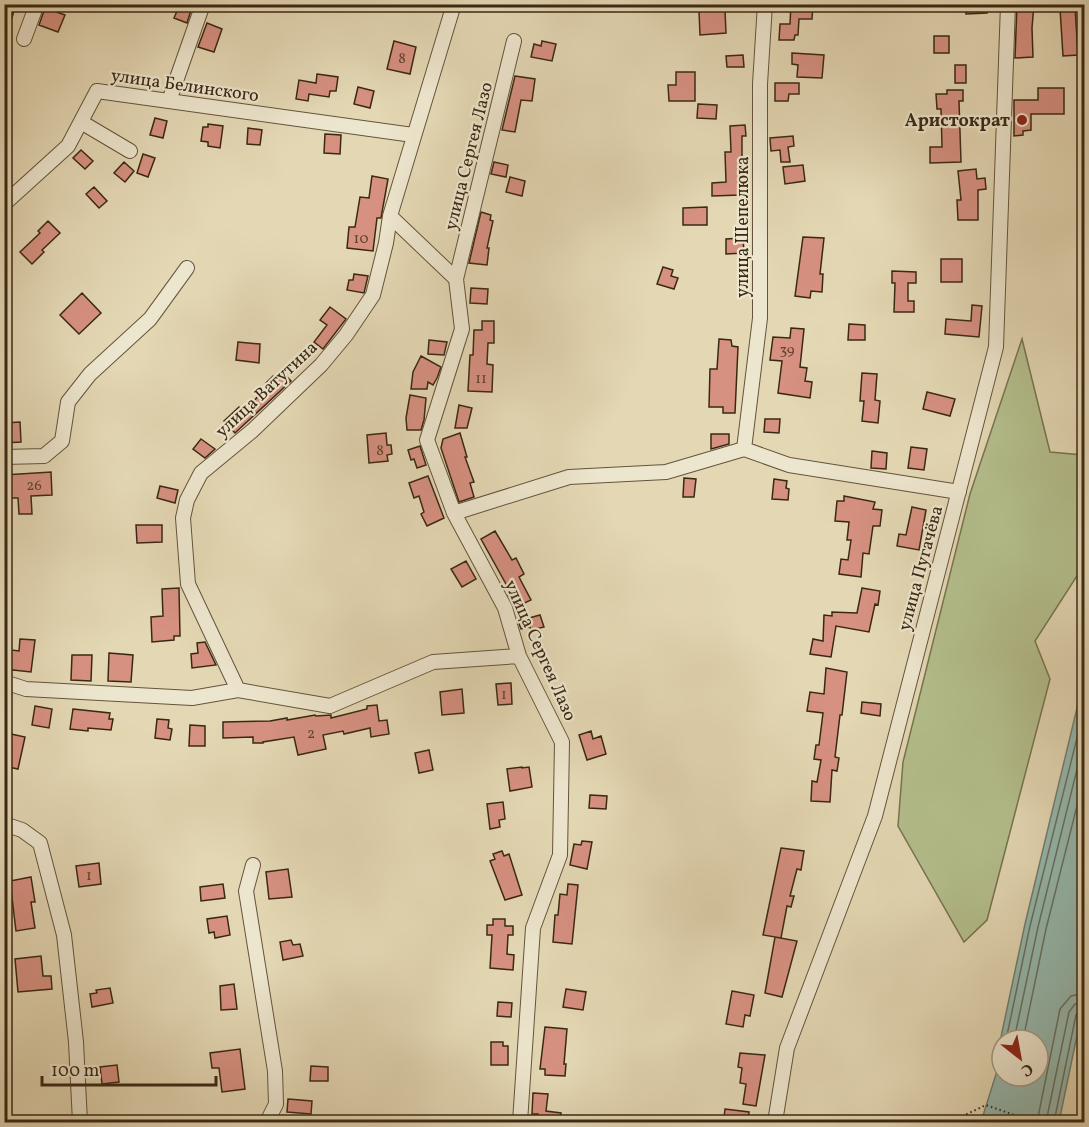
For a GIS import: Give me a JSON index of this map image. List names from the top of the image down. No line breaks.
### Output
{"streets":{"street":["улица Белинского","улица Сергея Лазо","улица Шепелюка","улица Ватутина","улица Пугачёва"]},"crossings":[["улица Белинского","улица Ватутина"],["улица Сергея Лазо","улица Ватутина"]],"places":["Аристократ"],"house_numbers":["8","10","39","11","8","26","1","2","1"],"scale_bar":"100 m","north":"bottom right"}
